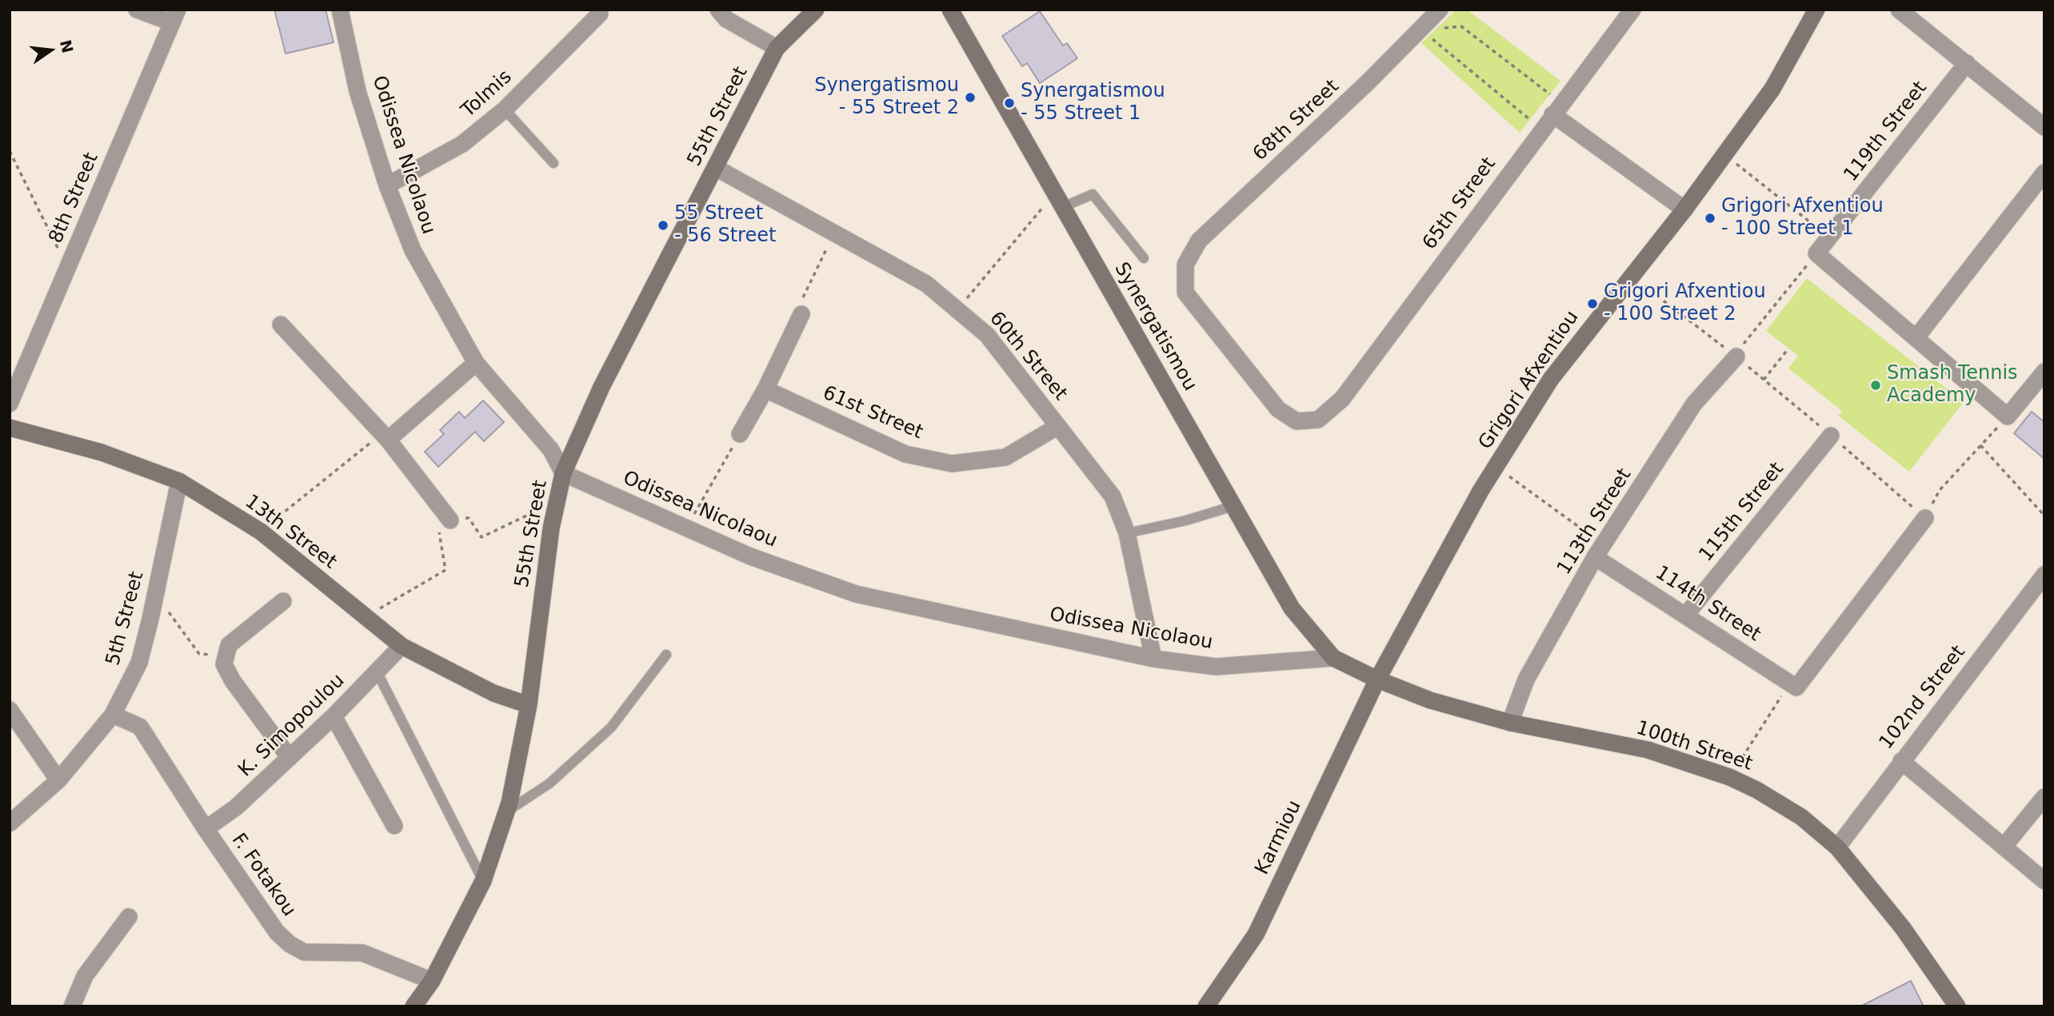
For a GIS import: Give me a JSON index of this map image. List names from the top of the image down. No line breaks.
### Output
{"streets":{"street":["Tolmis","55th Street","68th Street","119th Street","Odissea Nicolaou","8th Street","65th Street","Synergatismou","60th Street","Grigori Afxentiou","61st Street","115th Street","113th Street","13th Street","114th Street","5th Street","102nd Street","K. Simopoulou","100th Street","Karmiou","F. Fotakou"]},"crossings":[["Tolmis","Odissea Nicolaou"],["55th Street","Odissea Nicolaou"],["55th Street","60th Street"],["55th Street","13th Street"],["55th Street","F. Fotakou"],["68th Street","65th Street"],["Odissea Nicolaou","Synergatismou"],["Odissea Nicolaou","60th Street"],["Odissea Nicolaou","100th Street"],["Synergatismou","100th Street"],["60th Street","61st Street"],["Grigori Afxentiou","100th Street"],["Grigori Afxentiou","Karmiou"],["115th Street","114th Street"],["113th Street","114th Street"],["113th Street","100th Street"],["13th Street","5th Street"],["13th Street","K. Simopoulou"],["5th Street","F. Fotakou"],["102nd Street","100th Street"],["K. Simopoulou","F. Fotakou"],["100th Street","Karmiou"]],"places":["Synergatismou - 55 Street 2","Synergatismou - 55 Street 1","Grigori Afxentiou - 100 Street 1","55 Street - 56 Street","Grigori Afxentiou - 100 Street 2","Smash Tennis Academy"],"north":"right"}
